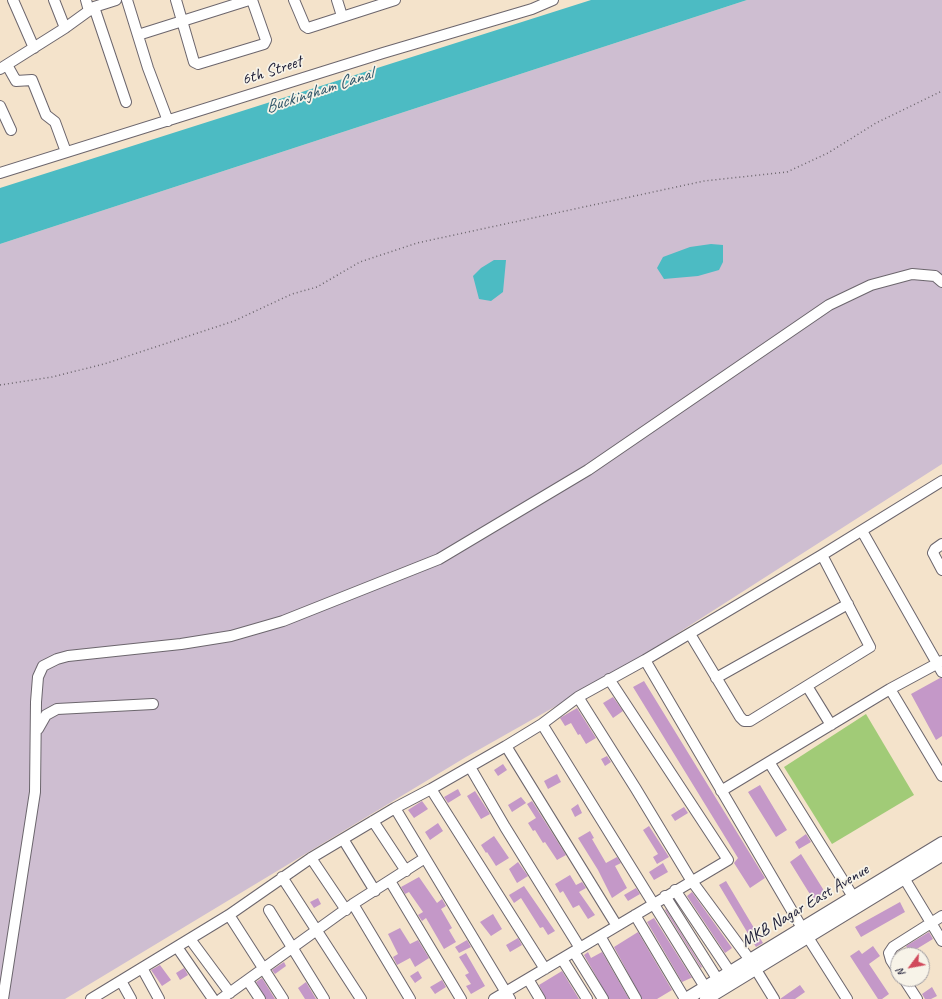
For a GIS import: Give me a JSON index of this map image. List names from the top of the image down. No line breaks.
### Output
{"streets":{"main road":["MKB Nagar East Avenue"],"street":["6th Street"]},"water":["Buckingham Canal"],"north":"bottom left"}
